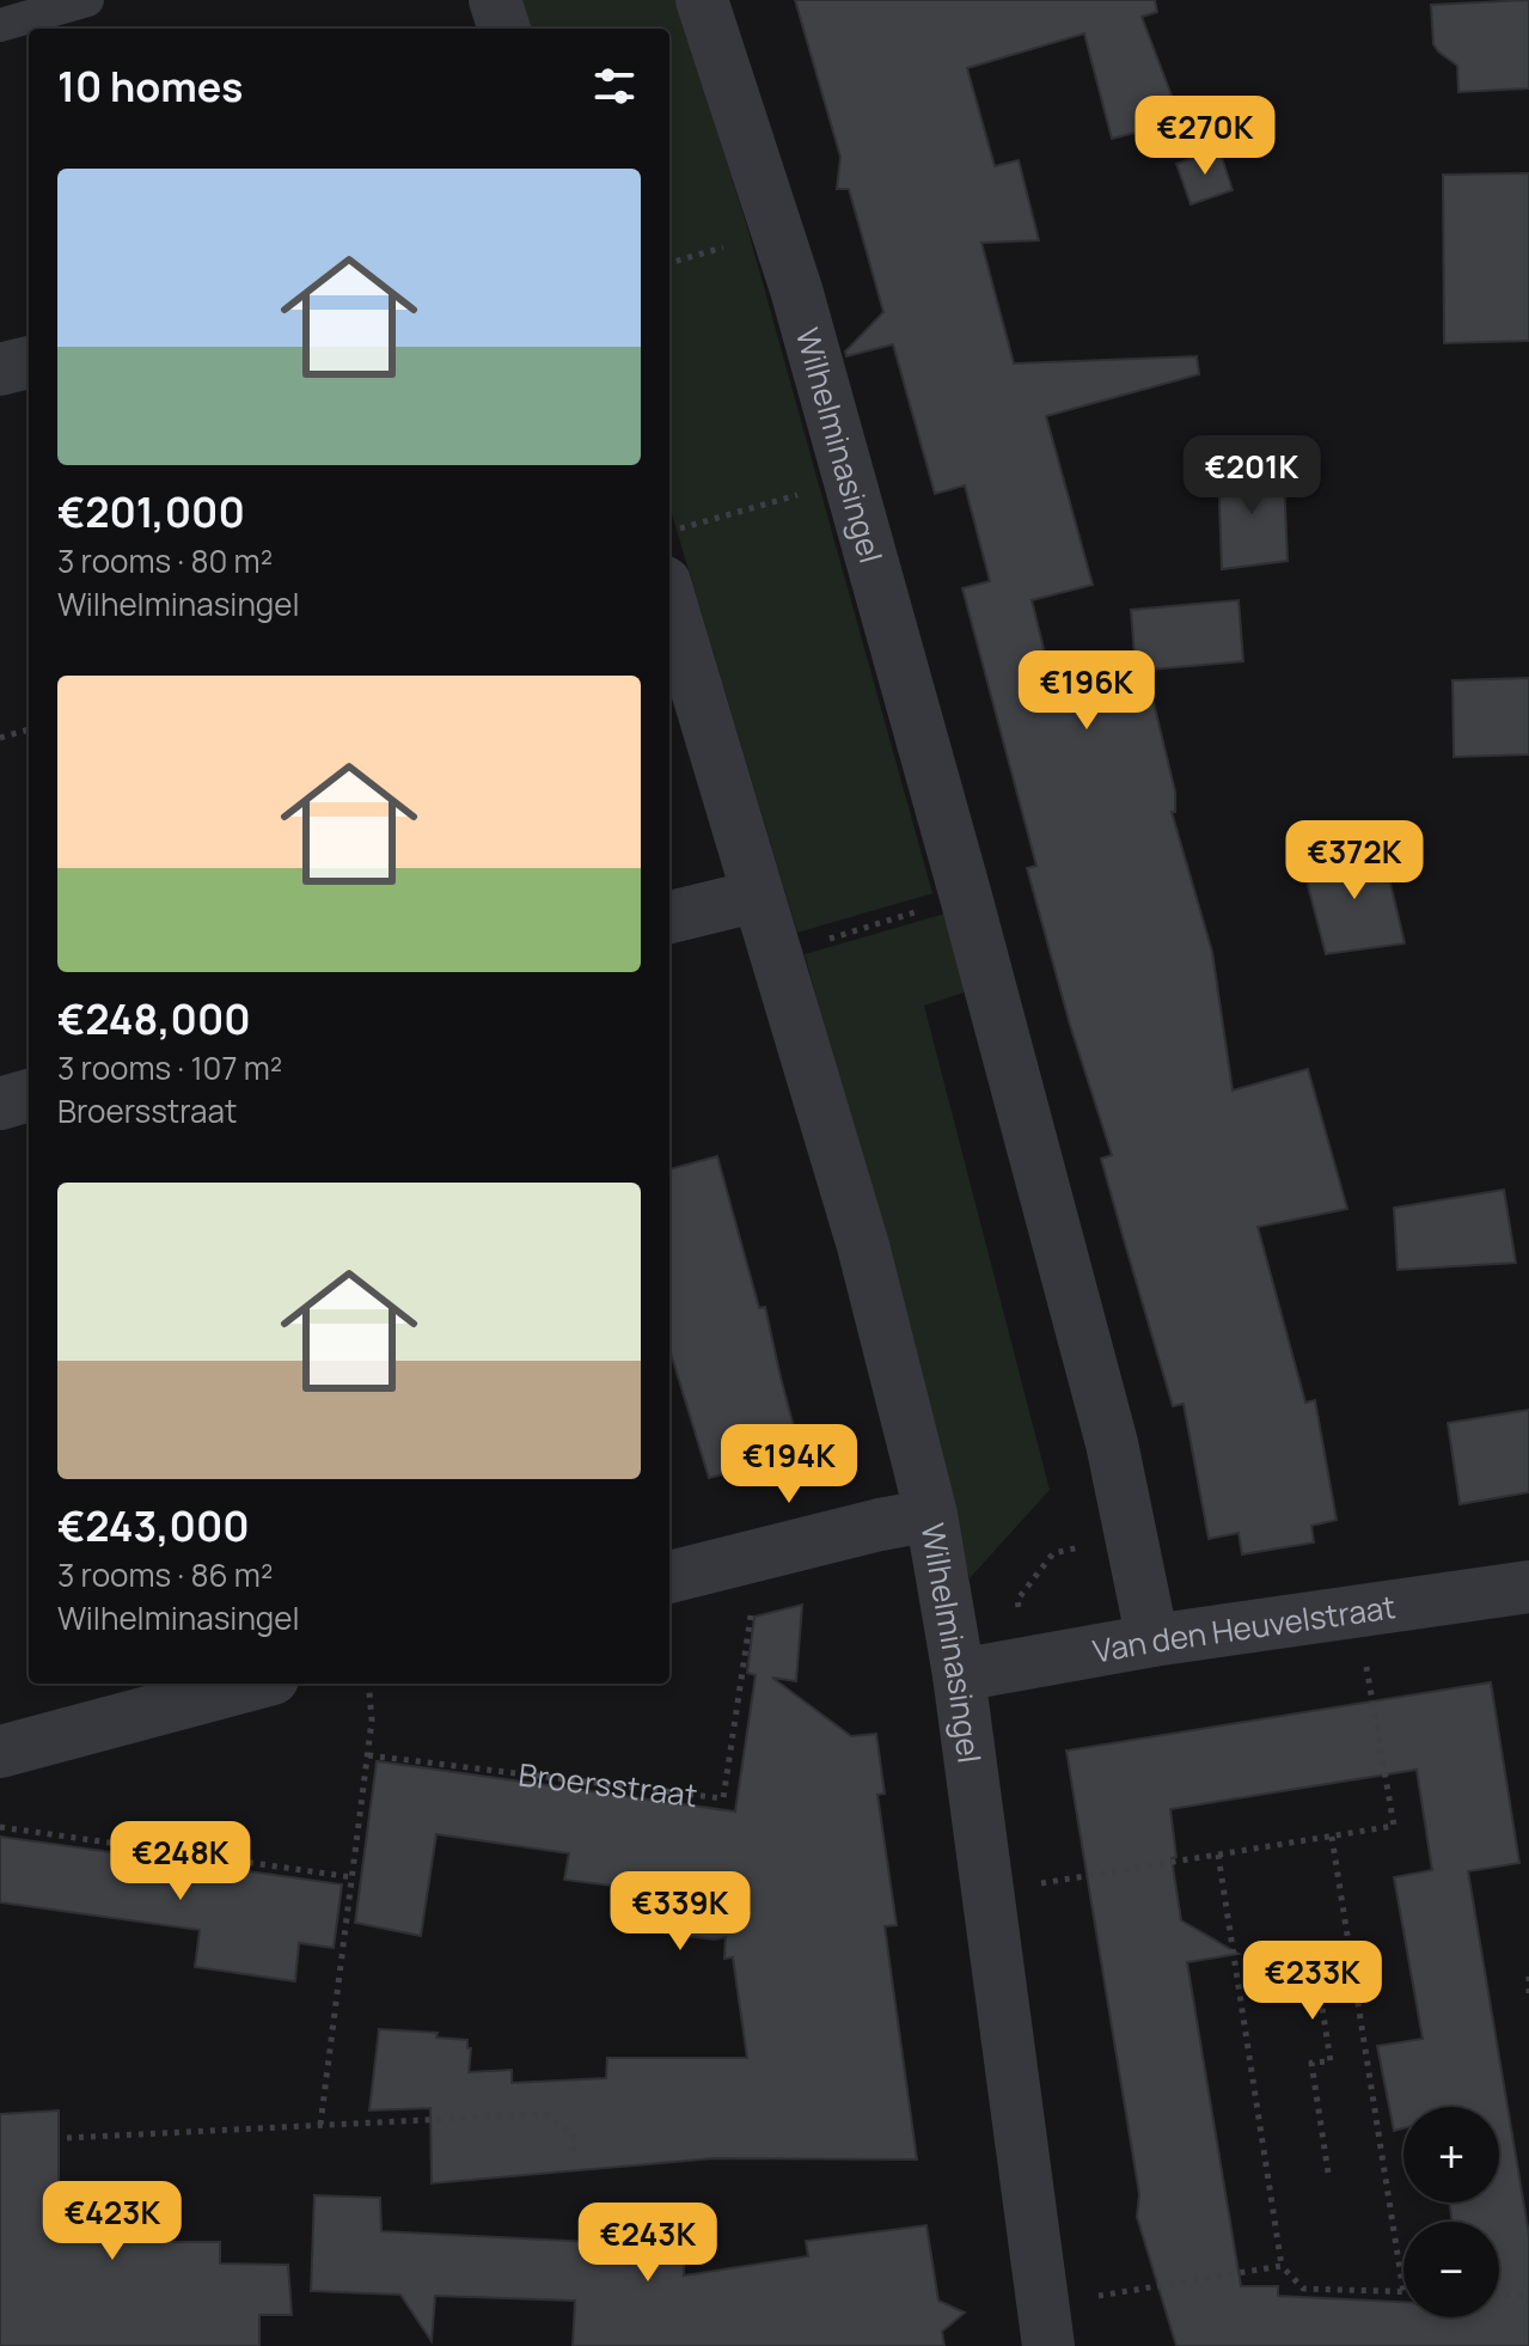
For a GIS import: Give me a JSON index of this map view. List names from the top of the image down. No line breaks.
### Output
{"streets":{"street":["Wilhelminasingel","Van den Heuvelstraat"],"path":["Broersstraat"]},"crossings":[["Wilhelminasingel","Van den Heuvelstraat"]],"page":{"heading":"10 homes","price":["€270K","€201K","€196K","€372K","€194K","€248K","€339K","€233K","€423K","€243K"],"list":[{"name":"€201,000","note":"3 rooms · 80 m² · Wilhelminasingel"},{"name":"€248,000","note":"3 rooms · 107 m² · Broersstraat"},{"name":"€243,000","note":"3 rooms · 86 m² · Wilhelminasingel"}],"map_buttons":["+","−"]}}
